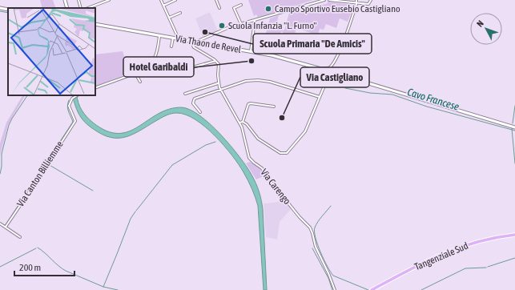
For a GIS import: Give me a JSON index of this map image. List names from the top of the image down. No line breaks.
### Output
{"streets":{"main road":["Via Thaon de Revel","Tangenziale Sud"],"street":["Via Canton Billiemme","Via Carengo"]},"water":["Cavo Francese"],"places":["Campo Sportivo Eusebio Castigliano","Scuola Infanzia \"L. Furno\"","Scuola Primaria \"De Amicis\"","Hotel Garibaldi","Via Castigliano"],"scale_bar":"200 m","north":"top left"}
